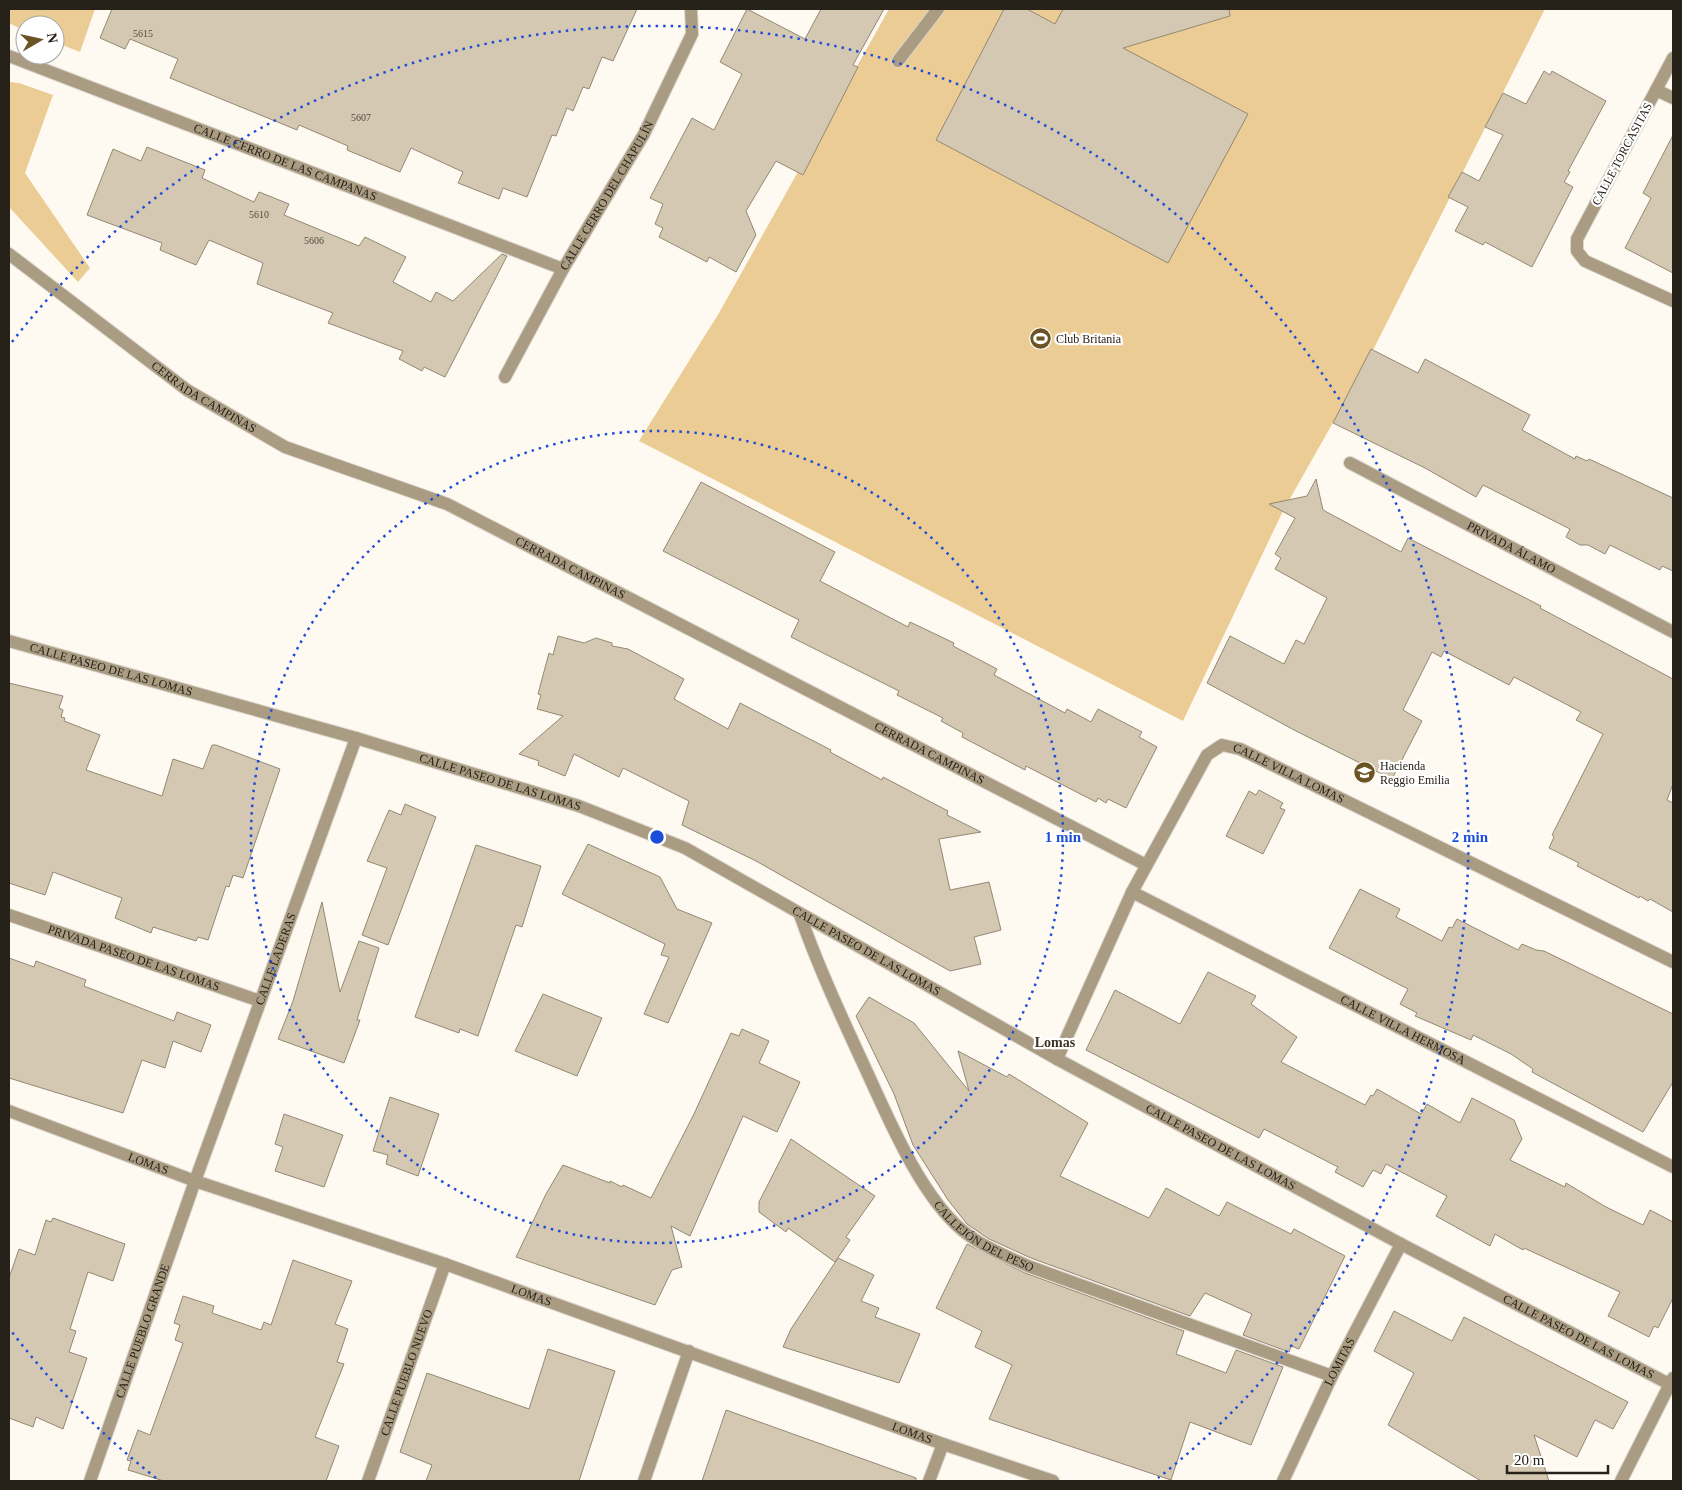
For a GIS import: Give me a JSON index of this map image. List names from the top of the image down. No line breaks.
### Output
{"streets":{"street":["CALLE TORCASITAS","CALLE CERRO DE LAS CAMPANAS","CALLE CERRO DEL CHAPULÍN","CERRADA CAMPINAS","PRIVADA ÁLAMO","CALLE PASEO DE LAS LOMAS","CALLE VILLA LOMAS","PRIVADA PASEO DE LAS LOMAS","CALLE LADERAS","CALLE VILLA HERMOSA","LOMAS","CALLEJÓN DEL PESO","CALLE PUEBLO GRANDE","LOMITAS","CALLE PUEBLO NUEVO"]},"crossings":[["CALLE CERRO DE LAS CAMPANAS","CALLE CERRO DEL CHAPULÍN"],["CERRADA CAMPINAS","CALLE VILLA LOMAS"],["CALLE PASEO DE LAS LOMAS","CALLE VILLA LOMAS"],["CALLE PASEO DE LAS LOMAS","CALLE LADERAS"],["CALLE PASEO DE LAS LOMAS","CALLEJÓN DEL PESO"],["CALLE PASEO DE LAS LOMAS","LOMITAS"],["CALLE VILLA LOMAS","CALLE VILLA HERMOSA"],["PRIVADA PASEO DE LAS LOMAS","CALLE LADERAS"],["CALLE LADERAS","LOMAS"],["CALLE LADERAS","CALLE PUEBLO GRANDE"],["LOMAS","CALLE PUEBLO GRANDE"],["LOMAS","CALLE PUEBLO NUEVO"],["CALLEJÓN DEL PESO","LOMITAS"]],"districts":["Lomas"],"places":{"sports":["Club Britania"],"school or university":["Hacienda Reggio Emilia"]},"house_numbers":["5615","5607","5610","5606"],"scale_bar":"20 m","north":"right","rings":["1 min","2 min"]}
